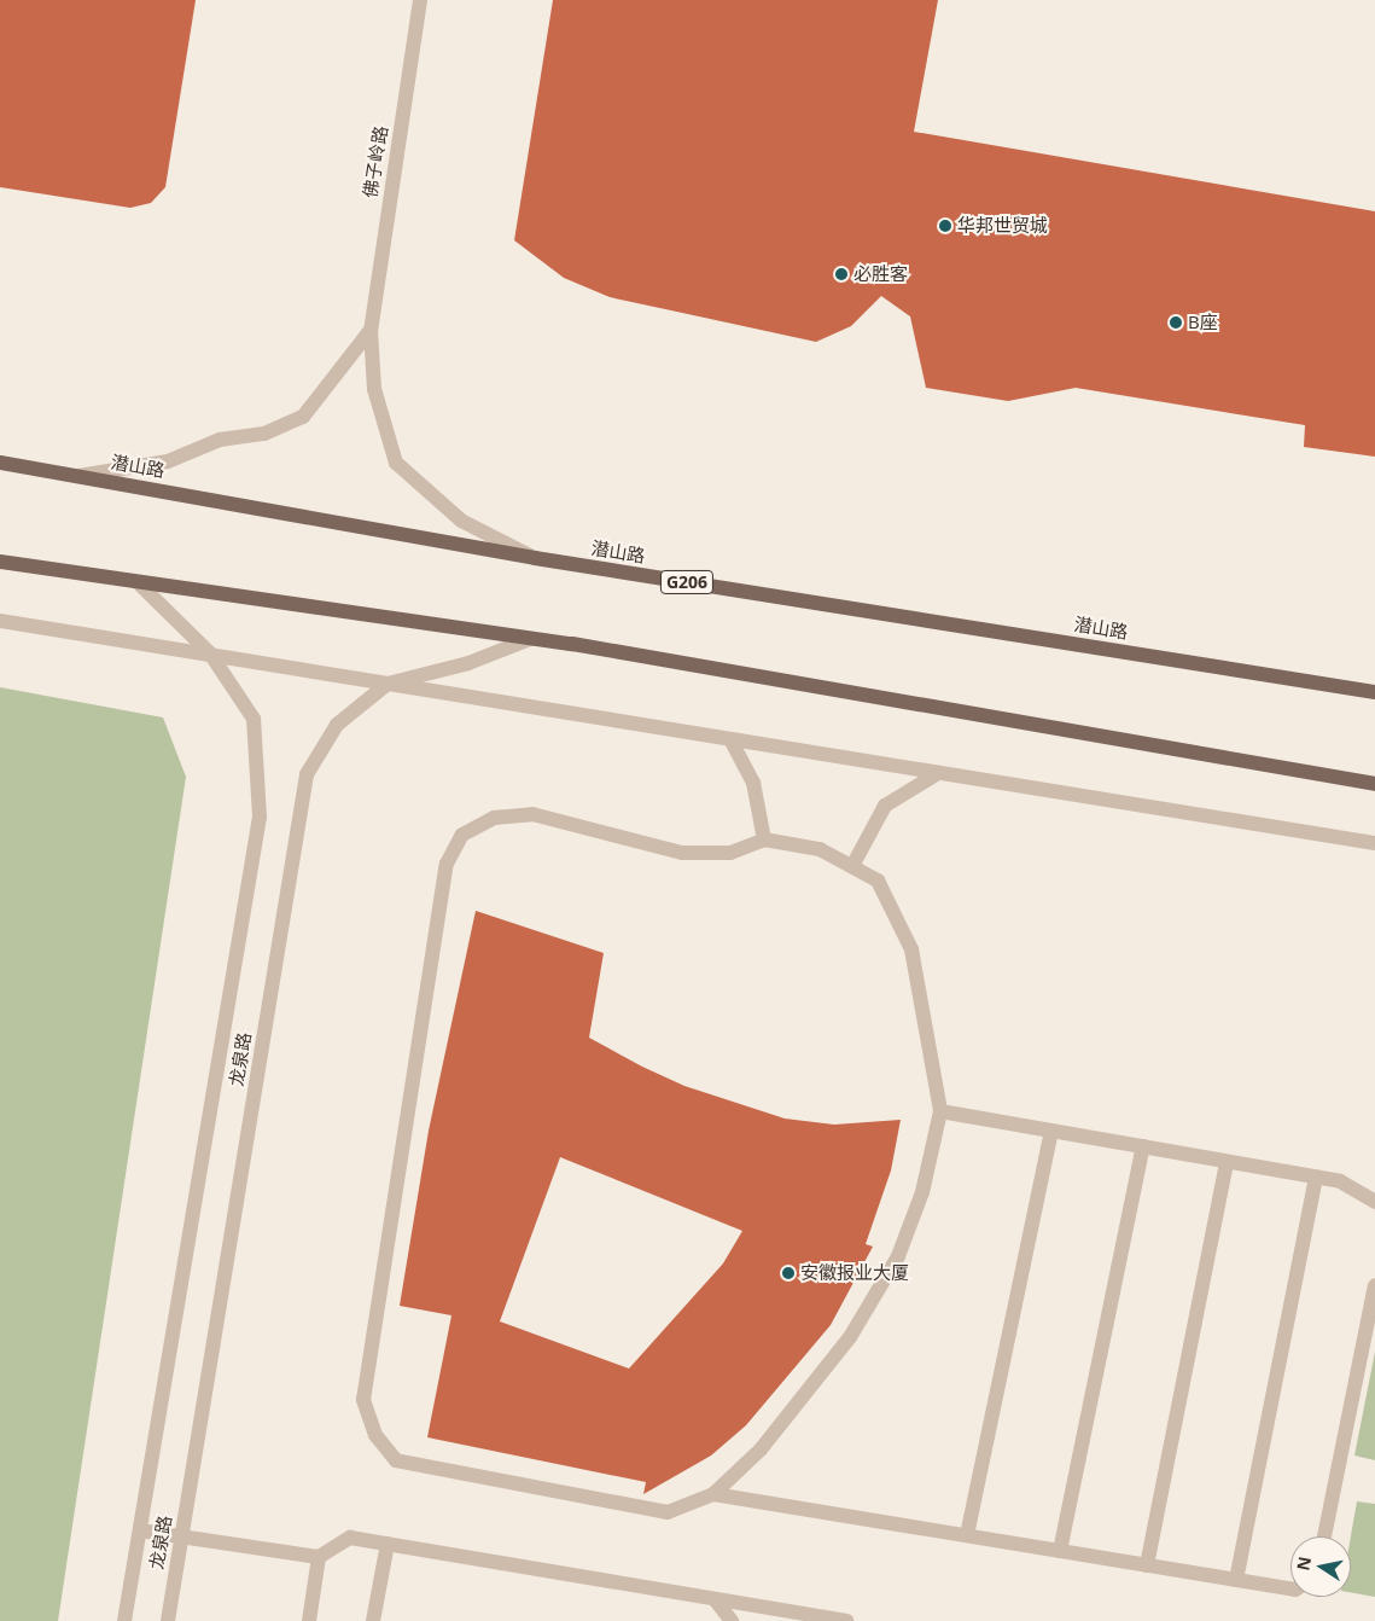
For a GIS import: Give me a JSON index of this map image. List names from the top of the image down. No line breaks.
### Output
{"streets":{"main road":["潜山路","G206"],"street":["佛子岭路","龙泉路"]},"crossings":[["佛子岭路","潜山路"]],"places":["华邦世贸城","必胜客","B座","安徽报业大厦"],"north":"left"}
